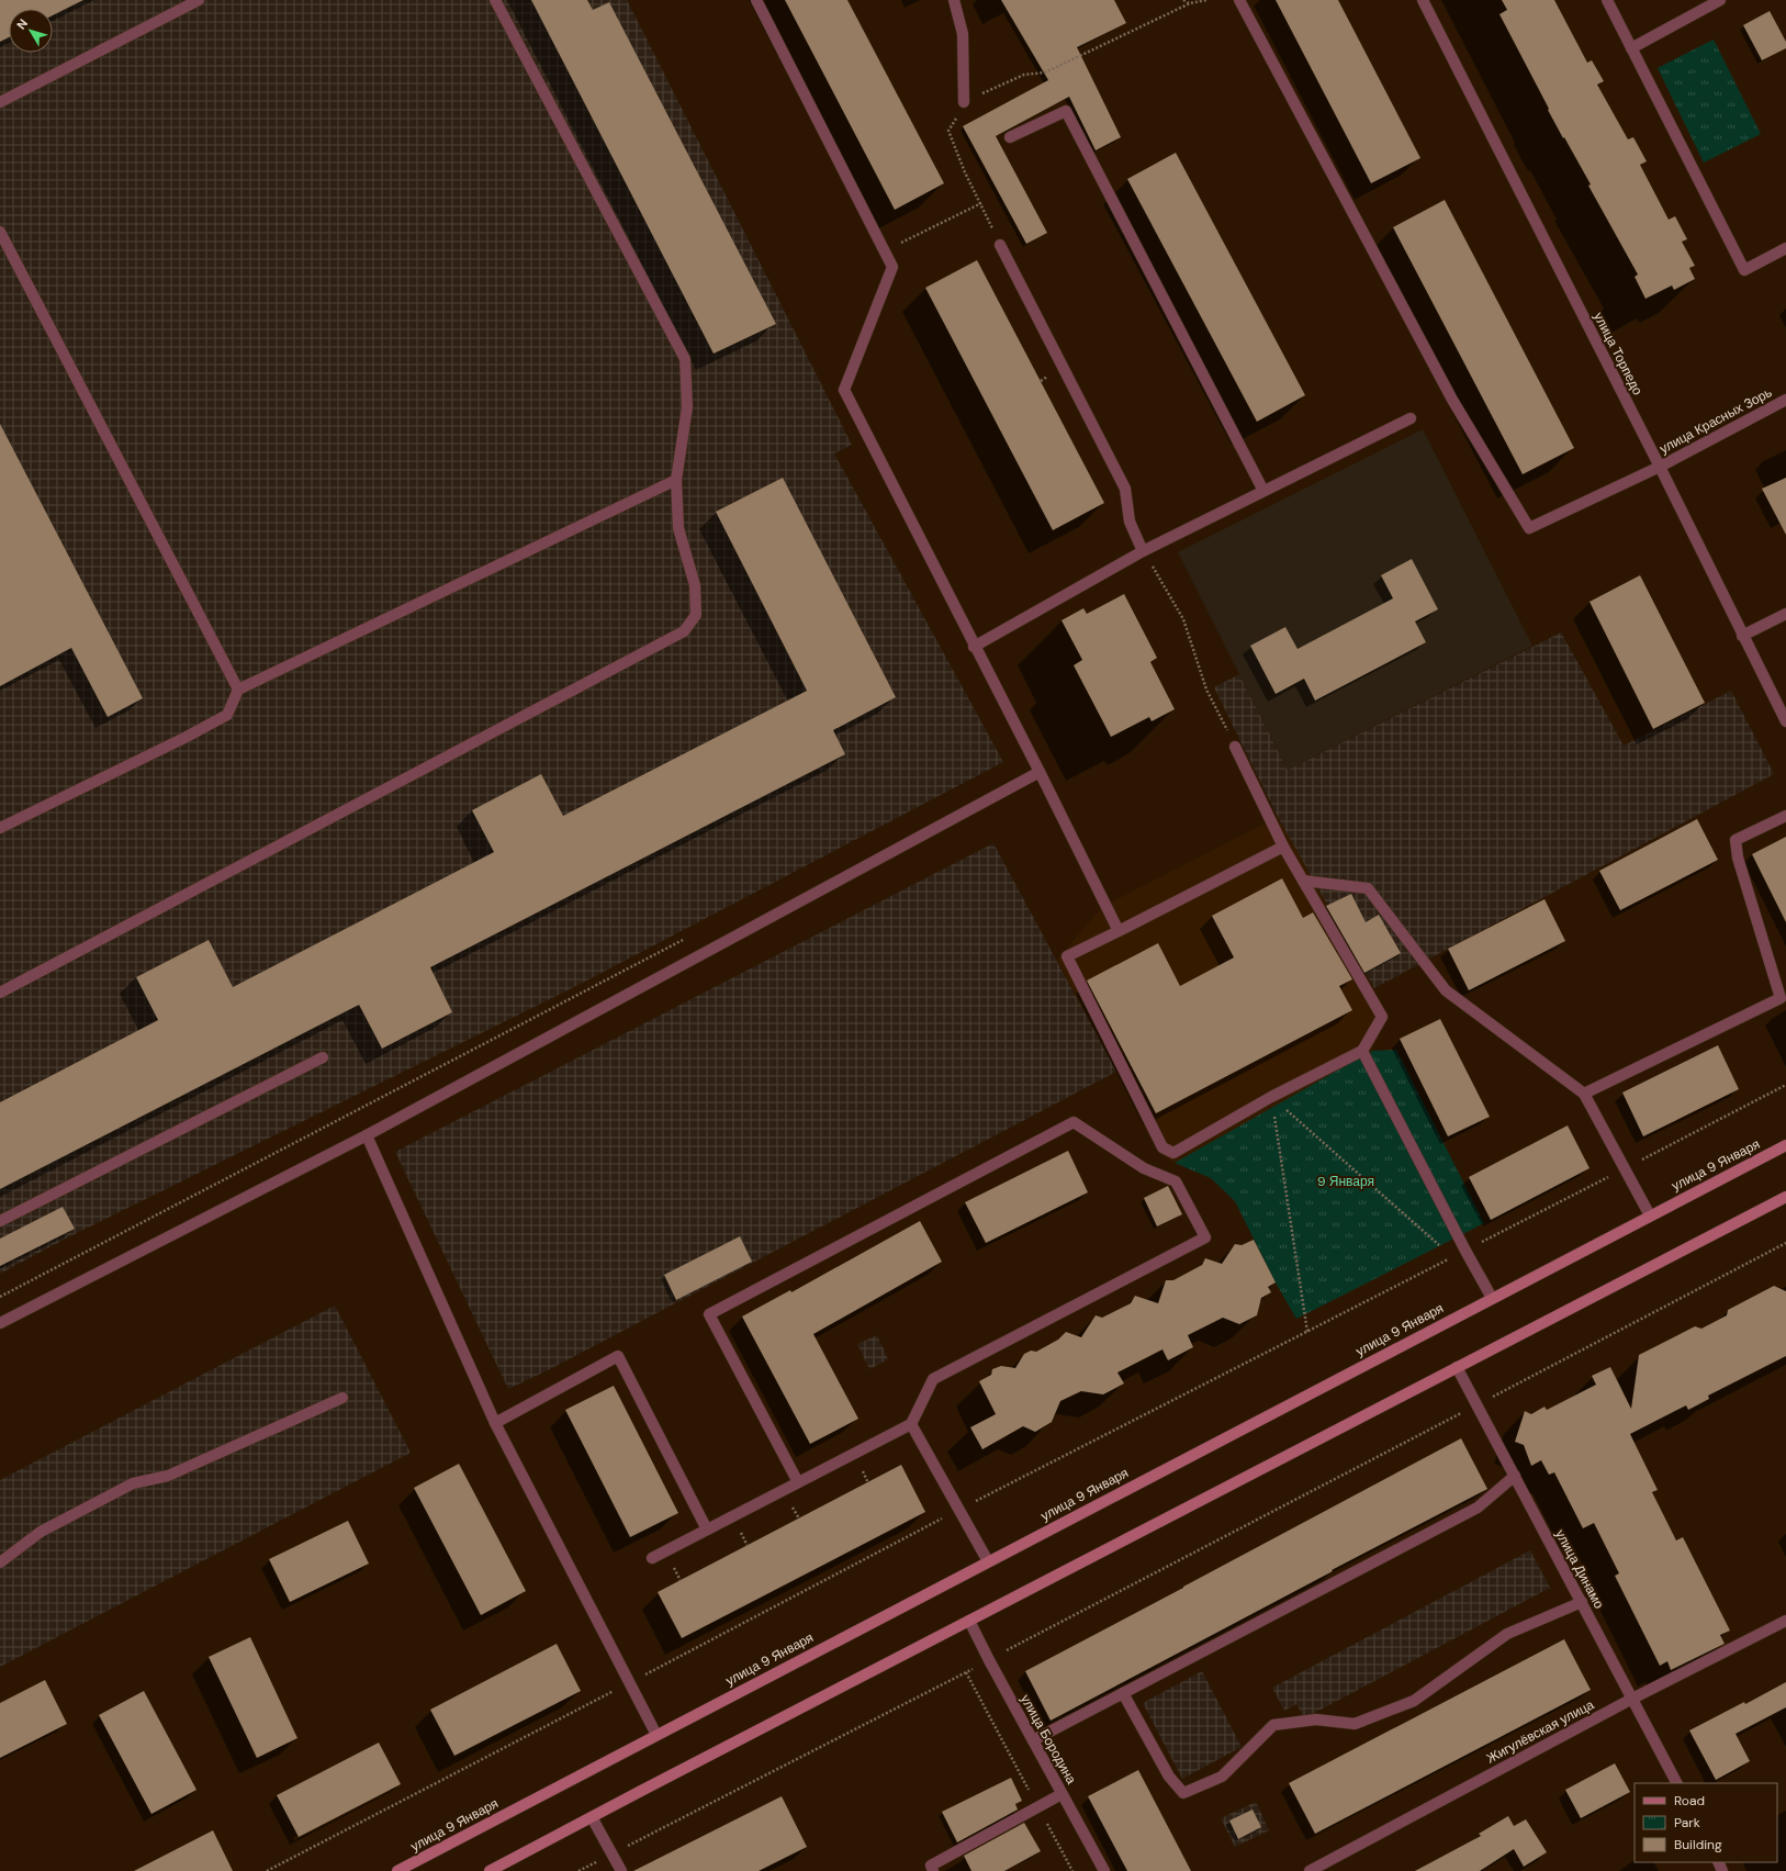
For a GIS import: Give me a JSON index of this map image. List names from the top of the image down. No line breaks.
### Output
{"streets":{"main road":["улица 9 Января"],"street":["улица Торпедо","улица Красных Зорь","улица Динамо","Жигулёвская улица","улица Бородина"]},"crossings":[["улица Торпедо","улица Красных Зорь"],["улица Динамо","Жигулёвская улица"]],"parks":["9 Января"],"legend":["Road","Park","Building"],"north":"top left"}
